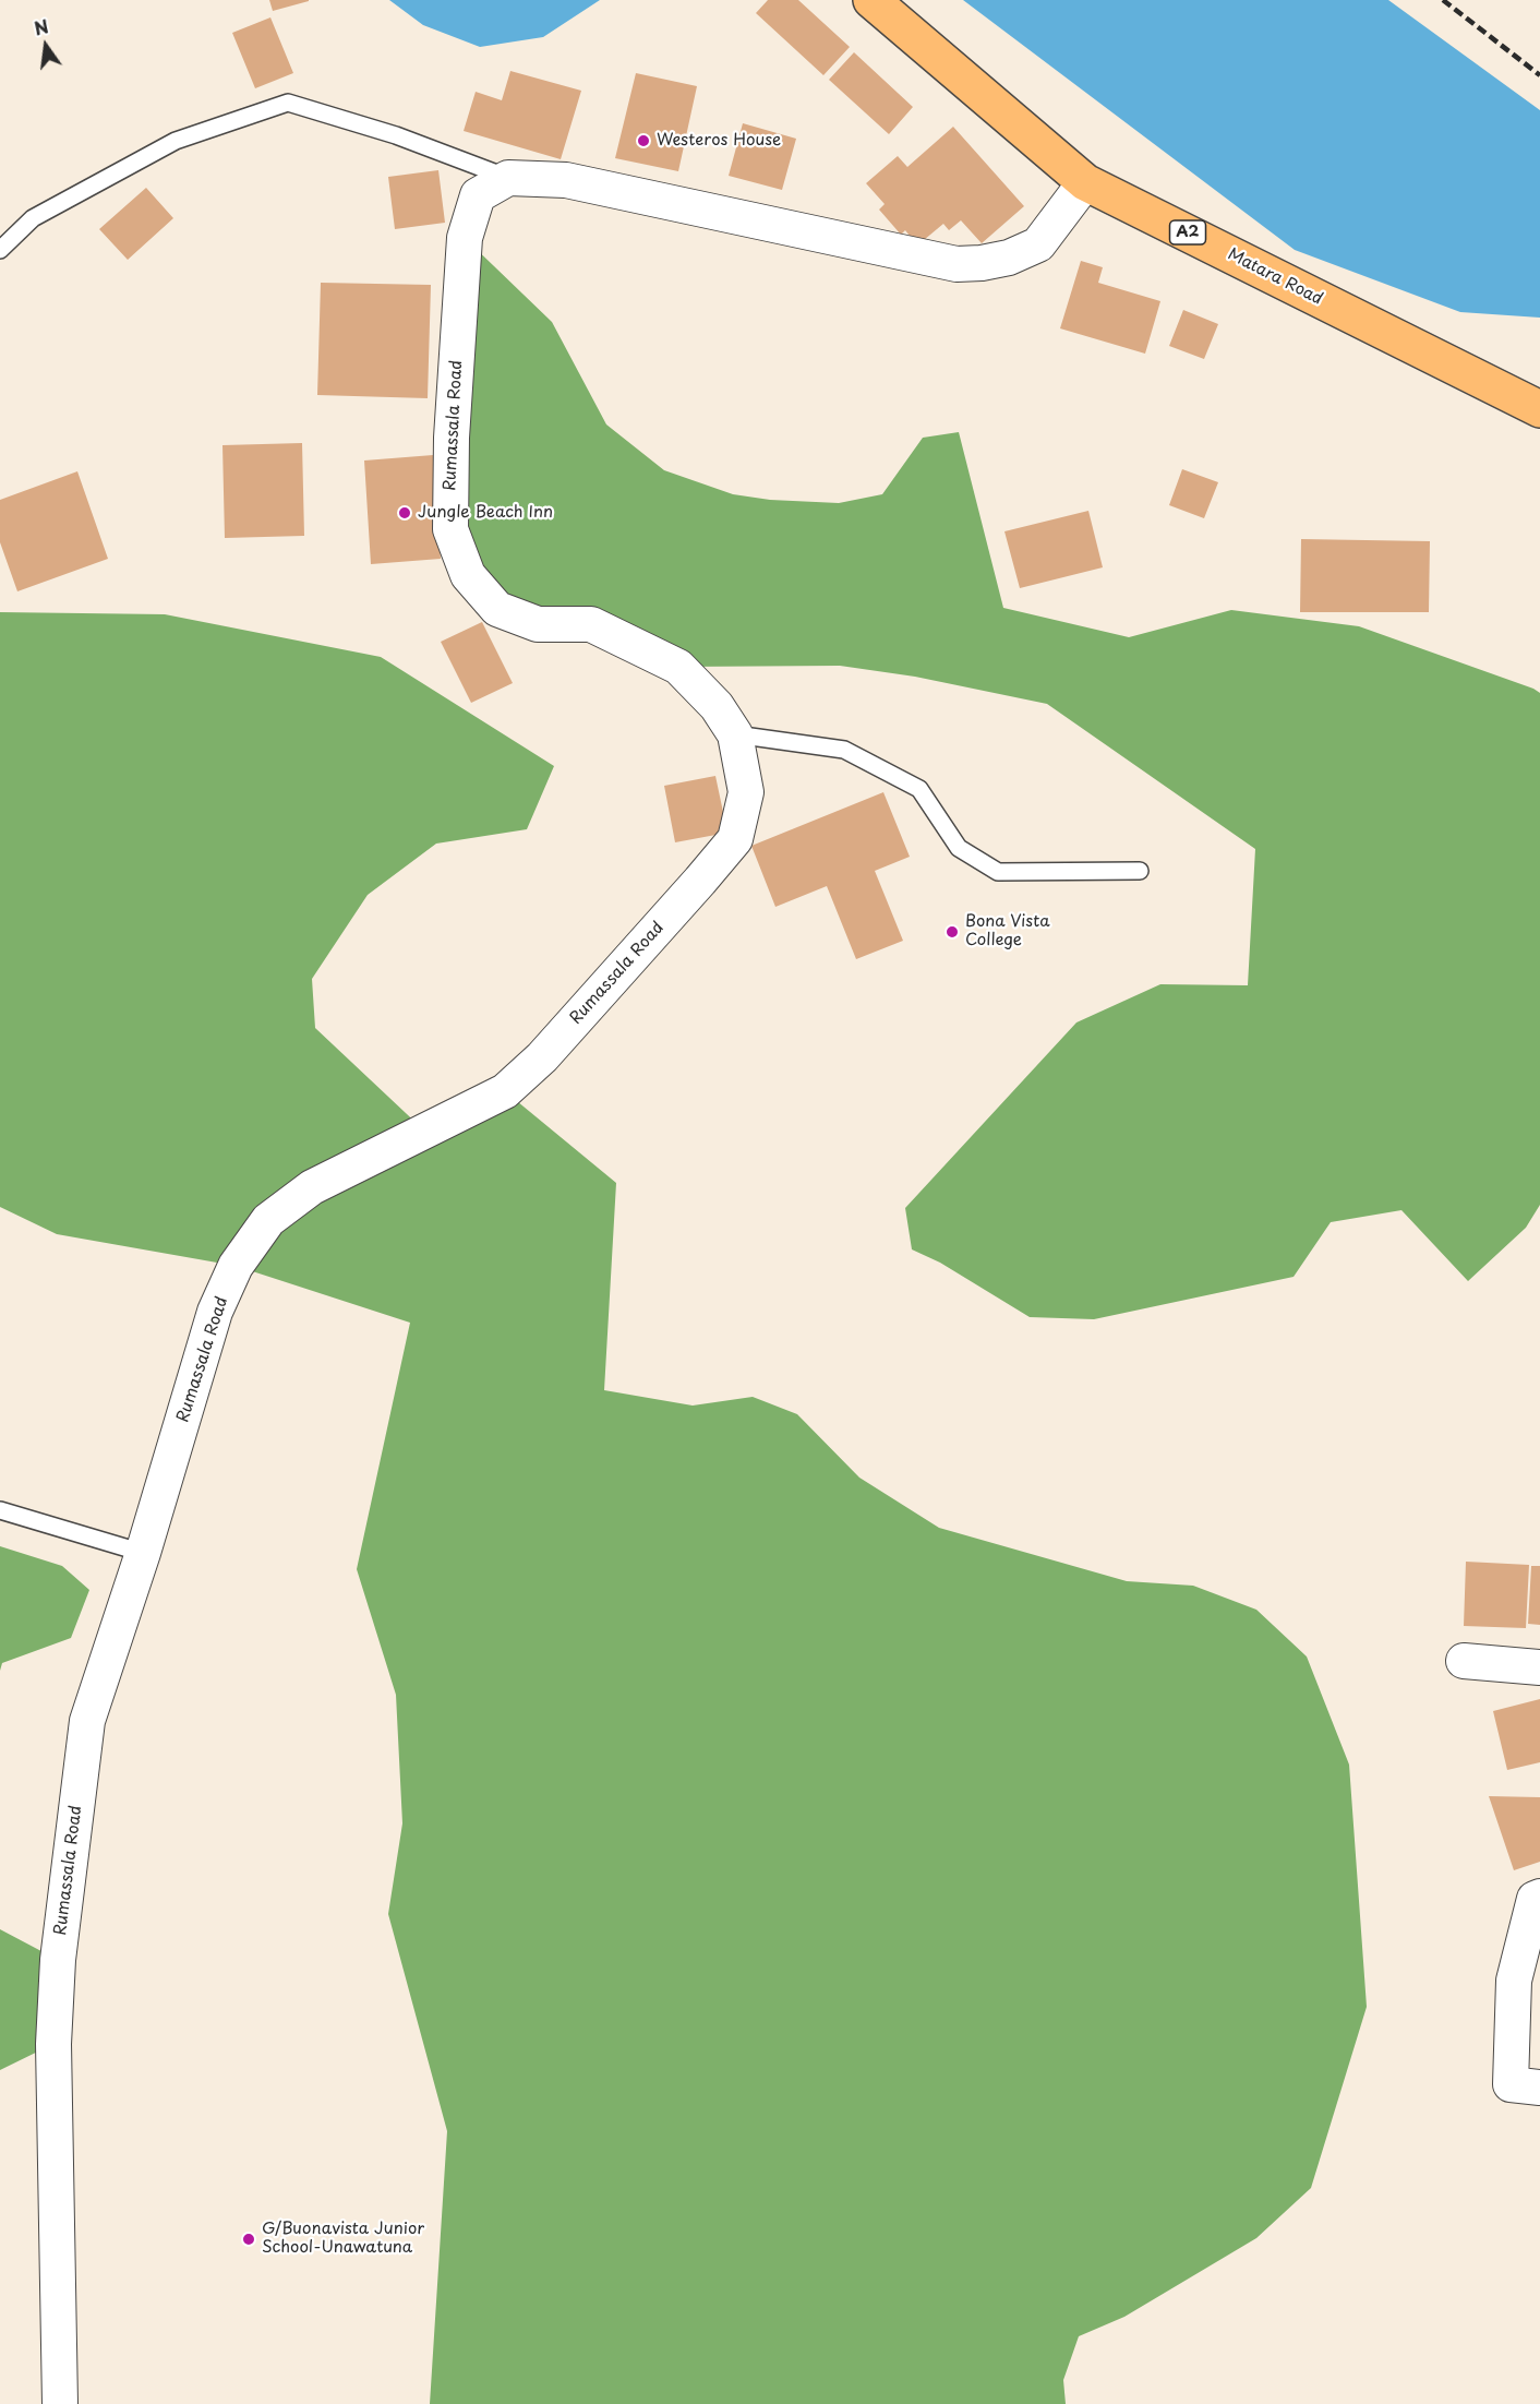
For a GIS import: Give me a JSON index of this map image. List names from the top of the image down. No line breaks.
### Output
{"streets":{"highway":["A2","Matara Road"],"street":["Rumassala Road"]},"places":["Westeros House","Jungle Beach Inn","Bona Vista College","G/Buonavista Junior School-Unawatuna"],"north":"top"}
